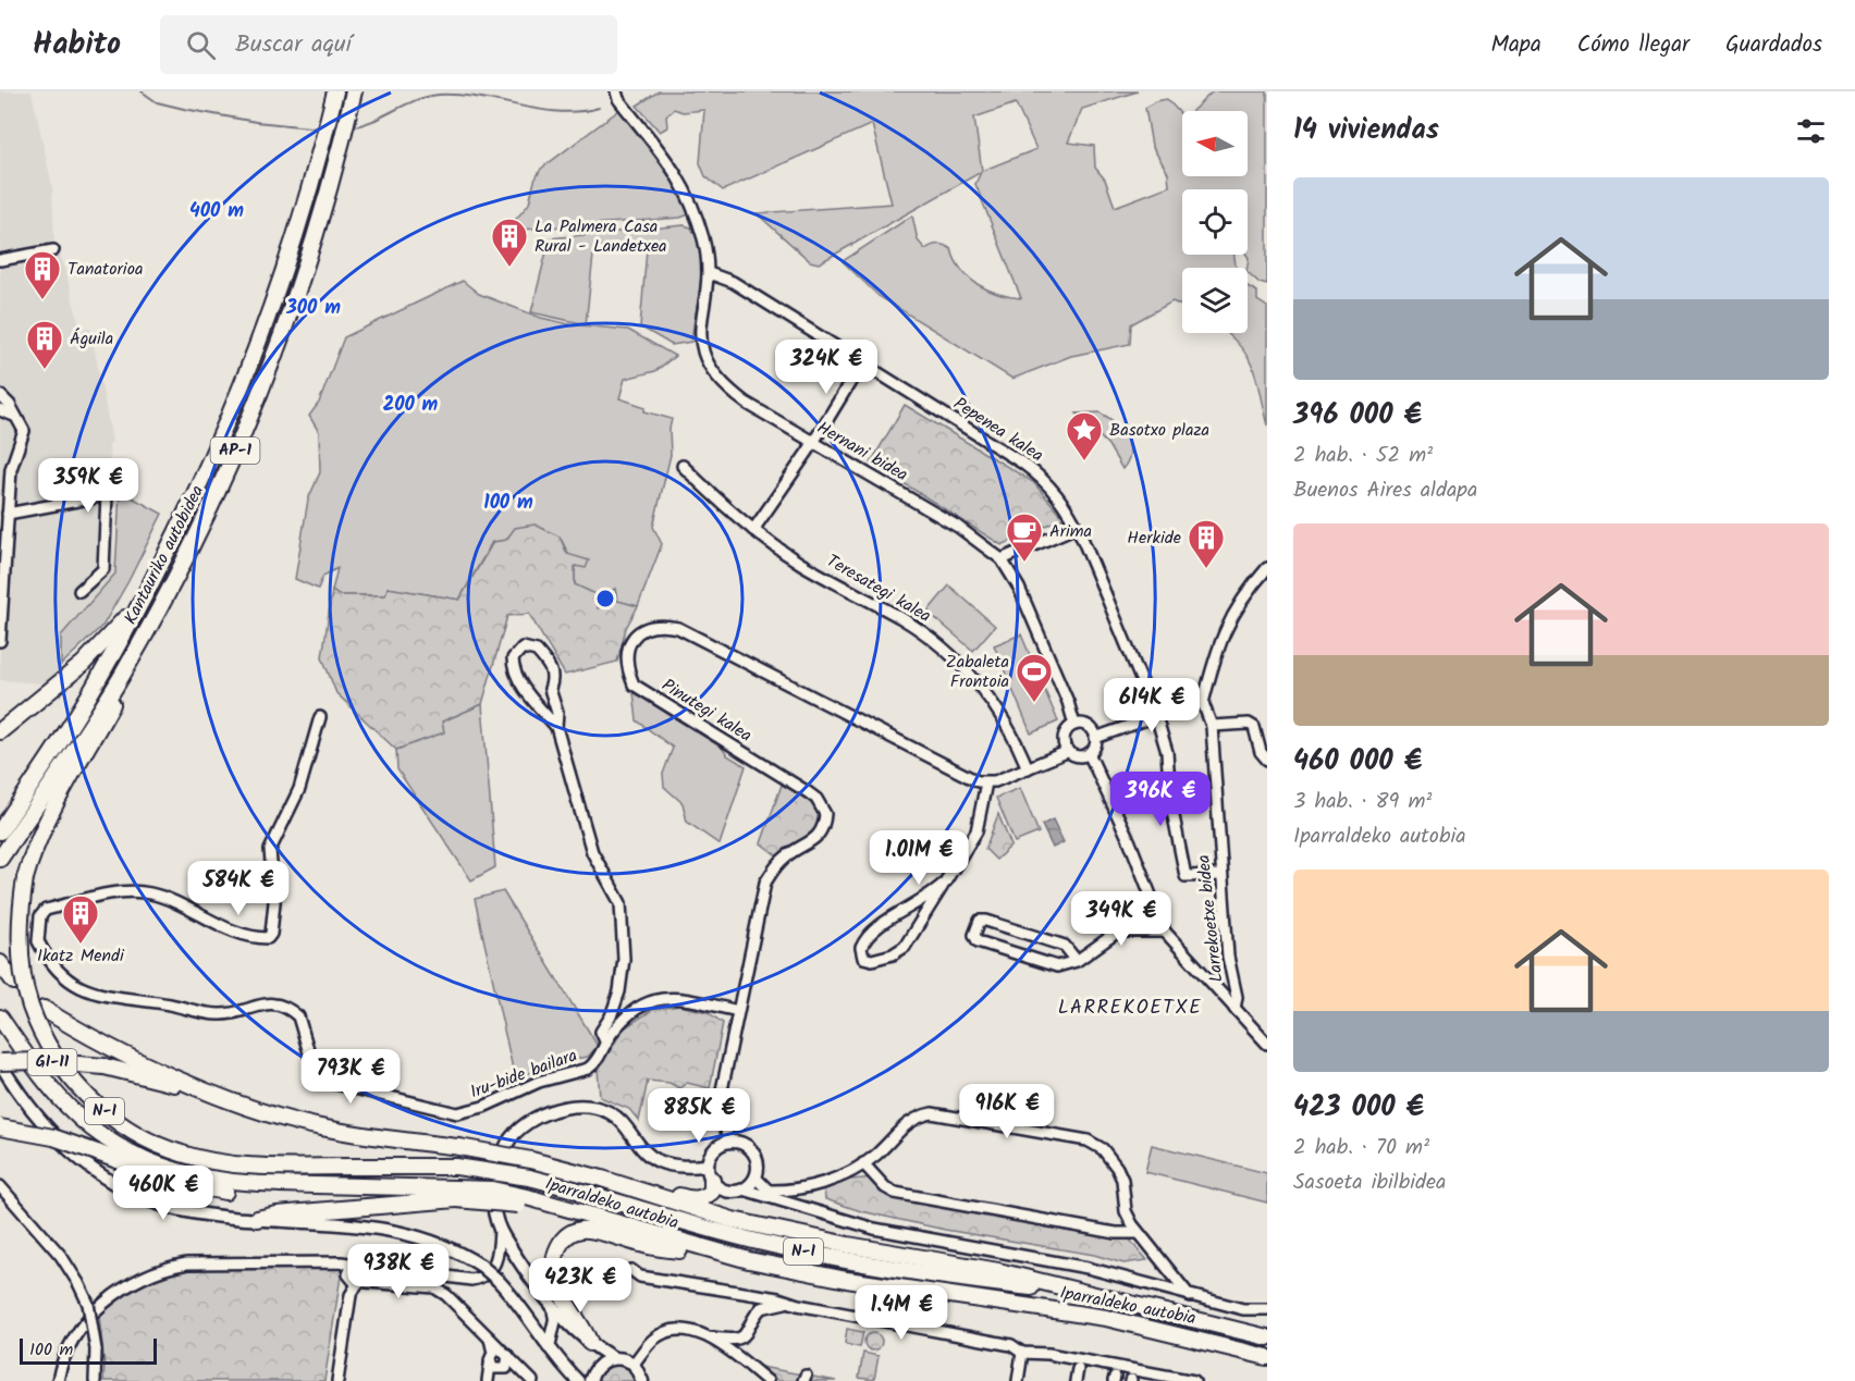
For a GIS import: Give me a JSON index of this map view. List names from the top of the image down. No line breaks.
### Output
{"streets":{"highway":["AP-1","Kantauriko autobidea","GI-11","N-I","Iparraldeko autobia"],"street":["Pepenea kalea","Hernani bidea","Teresategi kalea","Pinutegi kalea","Larrekoetxe bidea","Iru-bide bailara"]},"crossings":[["Pepenea kalea","Hernani bidea"],["Pepenea kalea","Larrekoetxe bidea"],["Kantauriko autobidea","Iparraldeko autobia"],["Pinutegi kalea","Iru-bide bailara"],["GI-11","Iparraldeko autobia"]],"districts":["LARREKOETXE"],"places":{"building":["La Palmera Casa Rural - Landetxea","Tanatorioa","Águila","Herkide","Ikatz Mendi"],"place":["Basotxo plaza"],"cafe":["Arima"],"sports":["Zabaleta Frontoia"]},"scale_bar":"100 m","north":"left","page":{"header":"Habito","search":"Buscar aquí","nav":["Mapa","Cómo llegar","Guardados"],"heading":"14 viviendas","list":[{"name":"396 000 €","note":"2 hab. · 52 m² · Buenos Aires aldapa"},{"name":"460 000 €","note":"3 hab. · 89 m² · Iparraldeko autobia"},{"name":"423 000 €","note":"2 hab. · 70 m² · Sasoeta ibilbidea"}],"price":["324K €","359K €","614K €","396K €","1.01M €","584K €","349K €","793K €","916K €","885K €","460K €","938K €","423K €","1.4M €"],"scale":"100 m"},"rings":["400 m","300 m","200 m","100 m"]}
